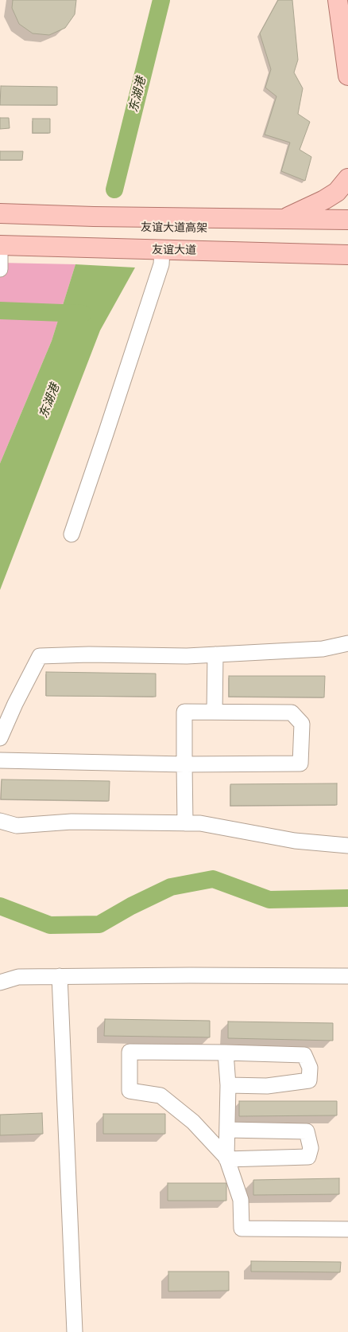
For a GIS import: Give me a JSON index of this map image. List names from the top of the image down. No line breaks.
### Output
{"streets":{"main road":["友谊大道高架","友谊大道"]},"water":["东湖港"]}
